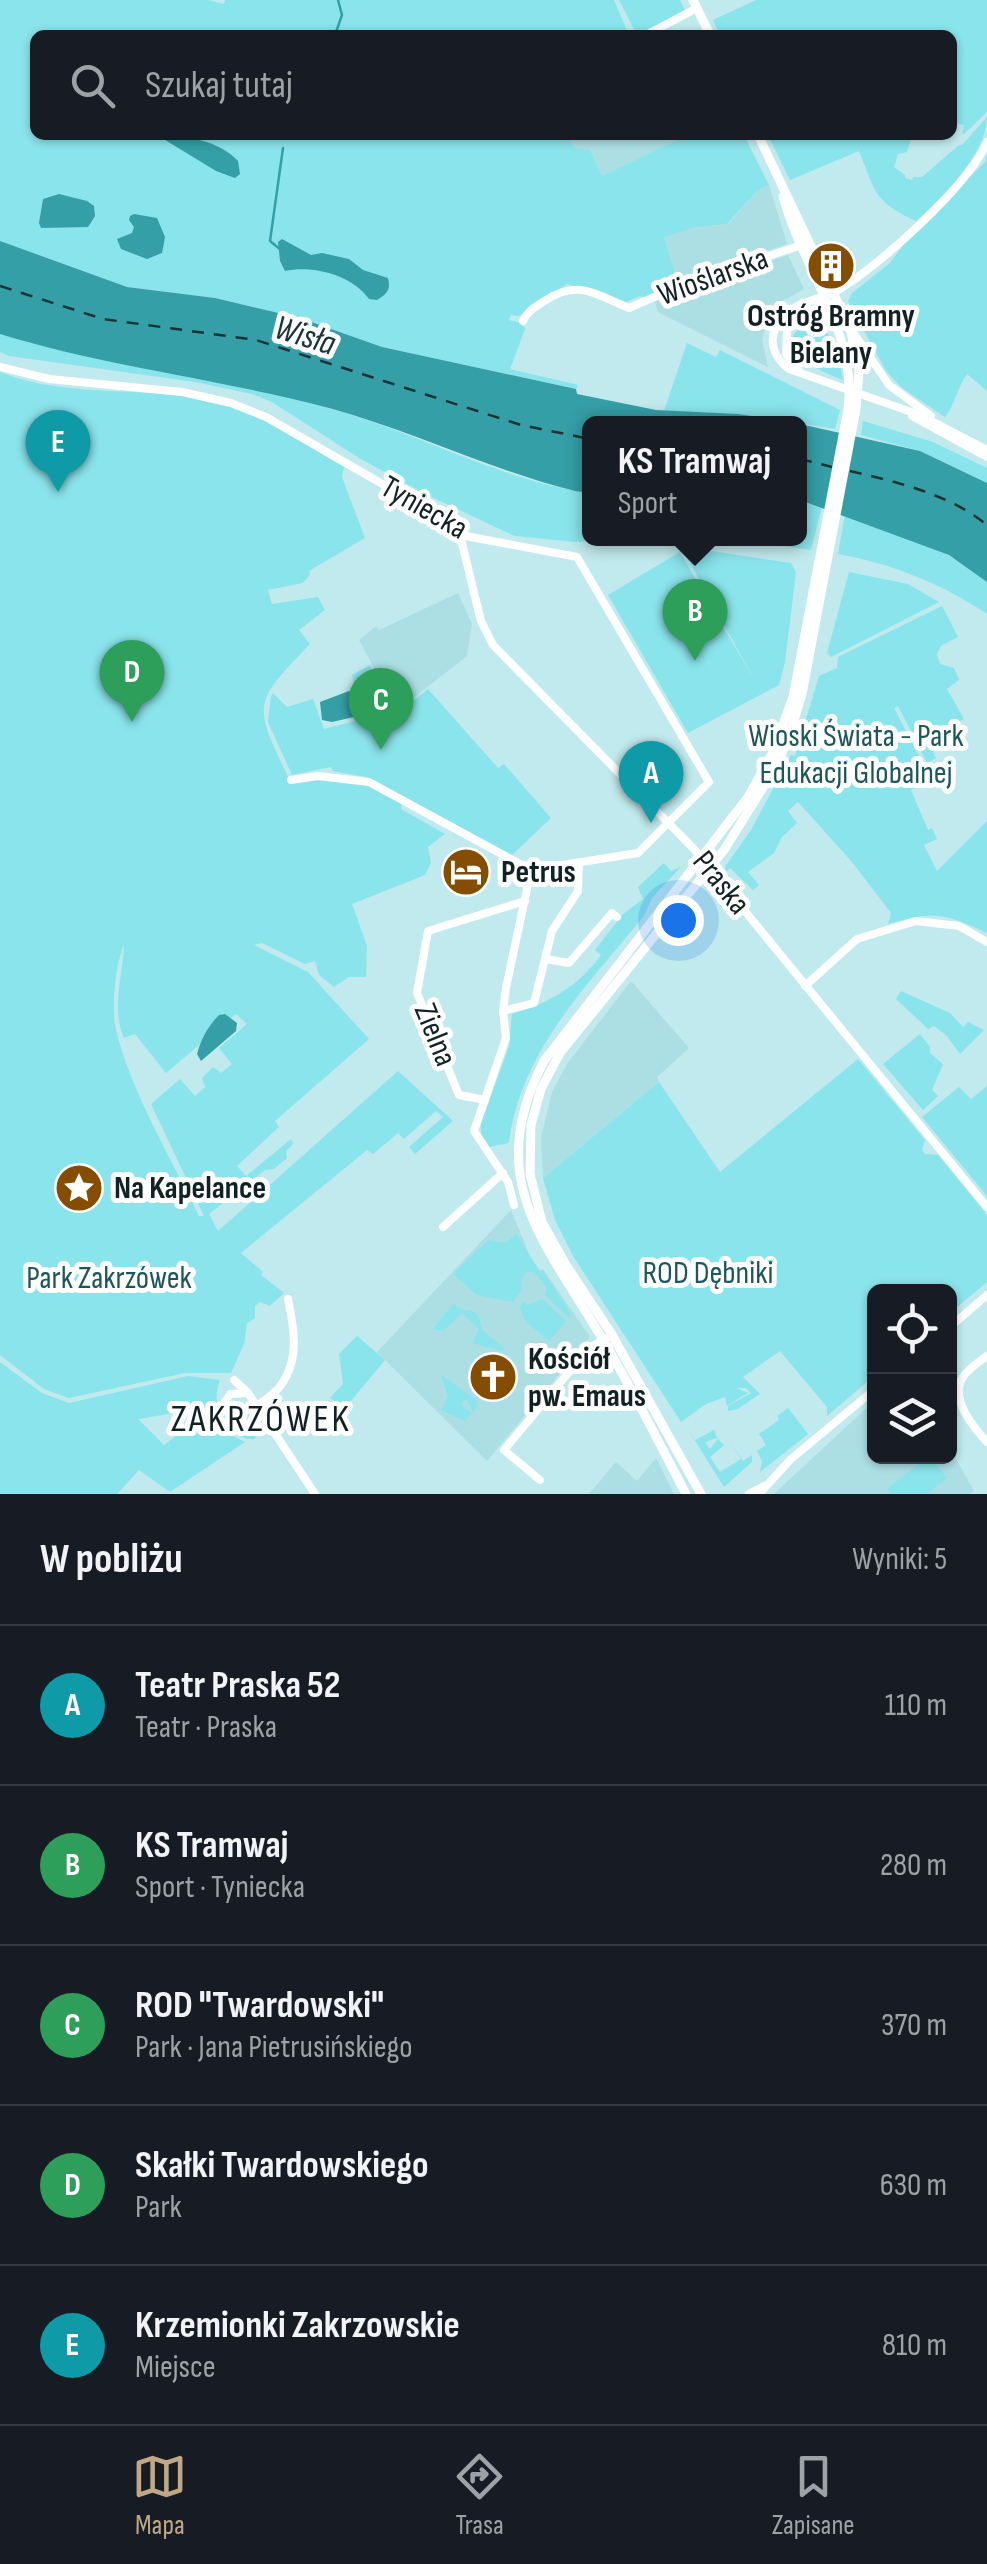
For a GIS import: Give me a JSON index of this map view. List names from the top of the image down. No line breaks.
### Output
{"streets":{"street":["Wioślarska","Tyniecka","Praska","Zielna"]},"crossings":[["Tyniecka","Praska"]],"districts":["ZAKRZÓWEK"],"water":["Wisła"],"parks":["Wioski Świata - Park Edukacji Globalnej","ROD Dębniki","Park Zakrzówek"],"places":{"building":["Ostróg Bramny Bielany"],"hotel":["Petrus"],"place":["Na Kapelance"],"church":["Kościół pw. Emaus"]},"page":{"search":"Szukaj tutaj","pins":["E","B","D","C","A"],"popup":["KS Tramwaj","Sport"],"heading":["W pobliżu","Wyniki: 5"],"list":[{"mark":"A","name":"Teatr Praska 52","note":"Teatr · Praska","value":"110 m"},{"mark":"B","name":"KS Tramwaj","note":"Sport · Tyniecka","value":"280 m"},{"mark":"C","name":"ROD \"Twardowski\"","note":"Park · Jana Pietrusińskiego","value":"370 m"},{"mark":"D","name":"Skałki Twardowskiego","note":"Park","value":"630 m"},{"mark":"E","name":"Krzemionki Zakrzowskie","note":"Miejsce","value":"810 m"}],"nav":["Mapa","Trasa","Zapisane"]}}
